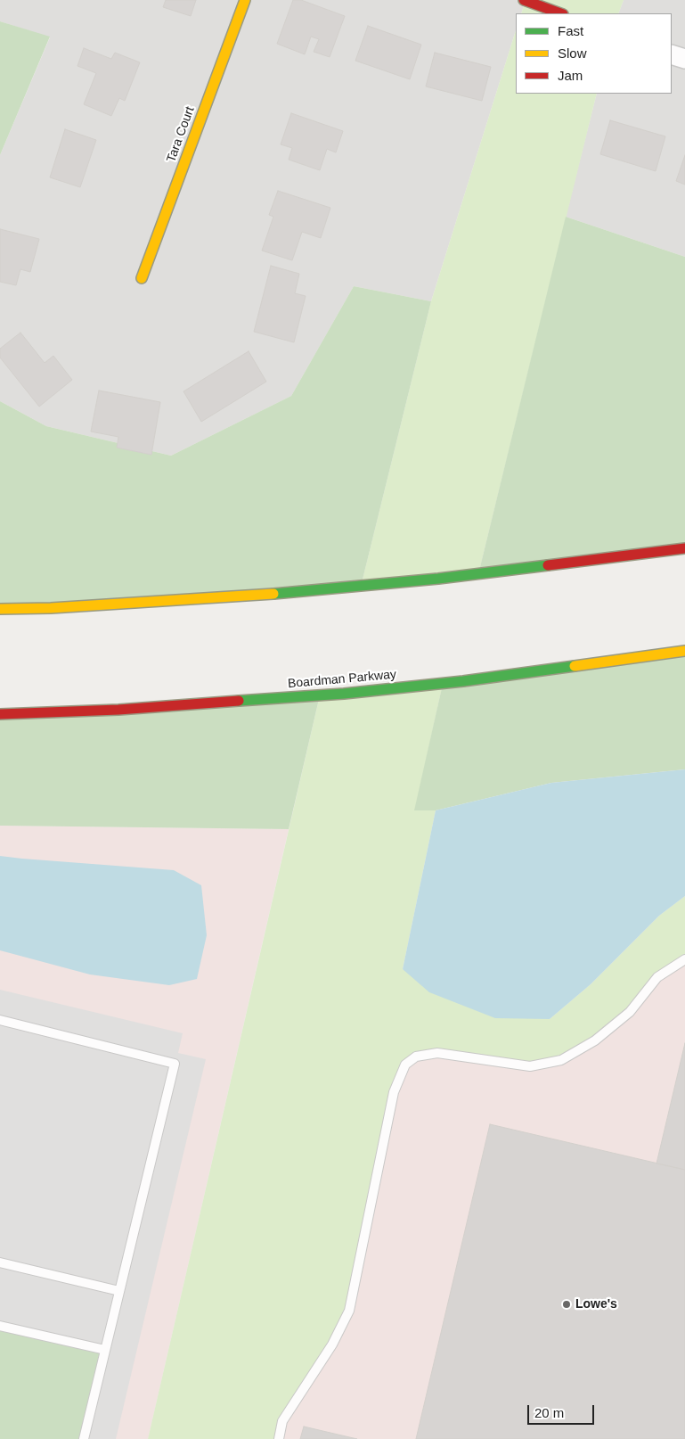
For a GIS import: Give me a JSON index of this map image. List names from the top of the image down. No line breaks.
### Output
{"streets":{"main road":["Tara Court","Boardman Parkway"]},"places":["Lowe's"],"legend":["Fast","Slow","Jam"],"scale_bar":"20 m"}
